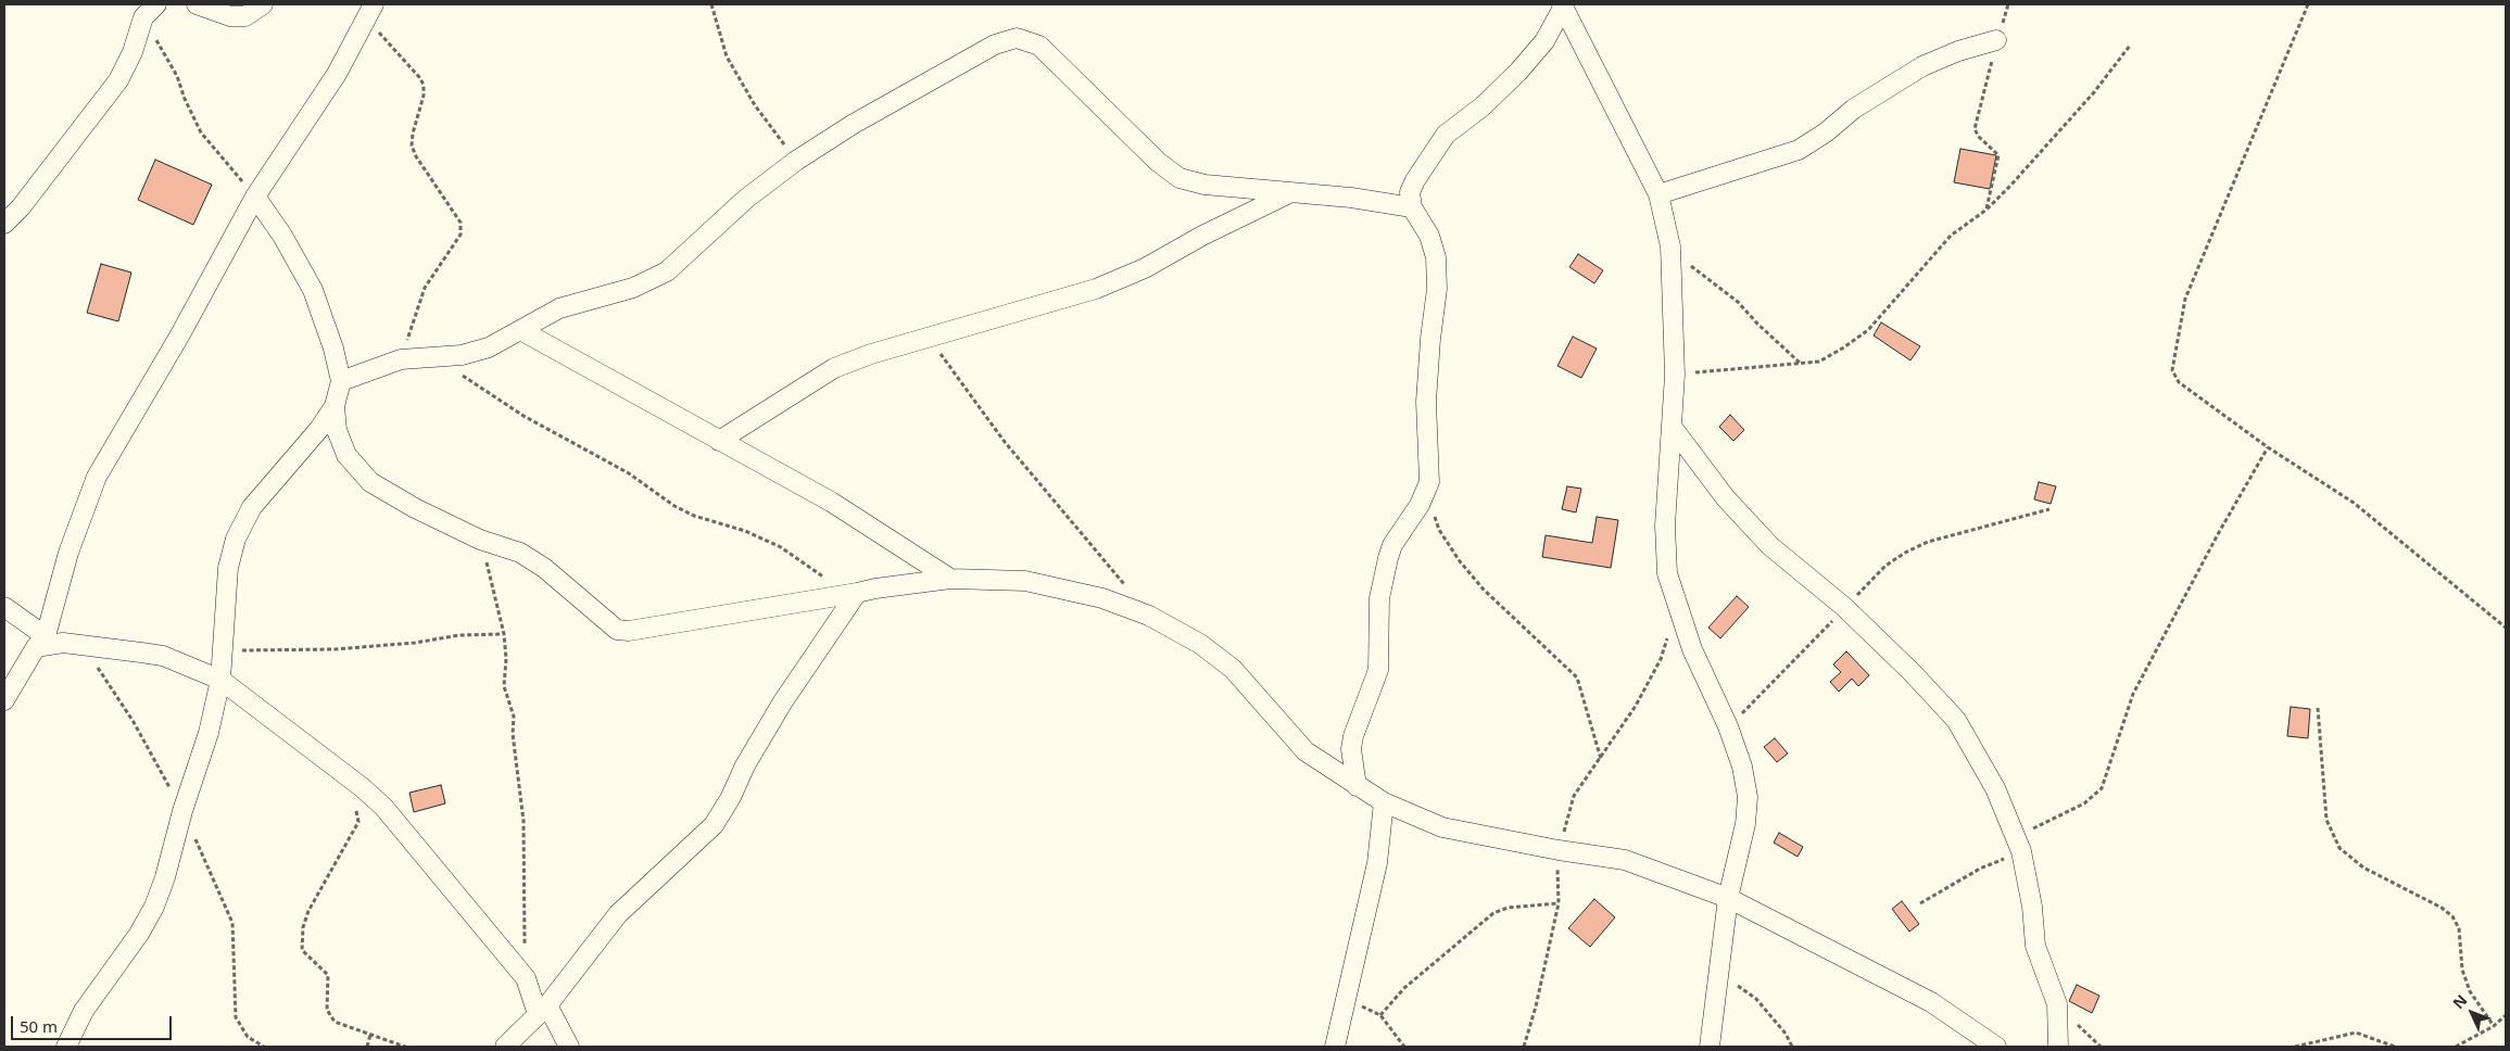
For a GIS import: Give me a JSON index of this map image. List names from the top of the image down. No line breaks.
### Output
{"scale_bar":"50 m","north":"top left"}
